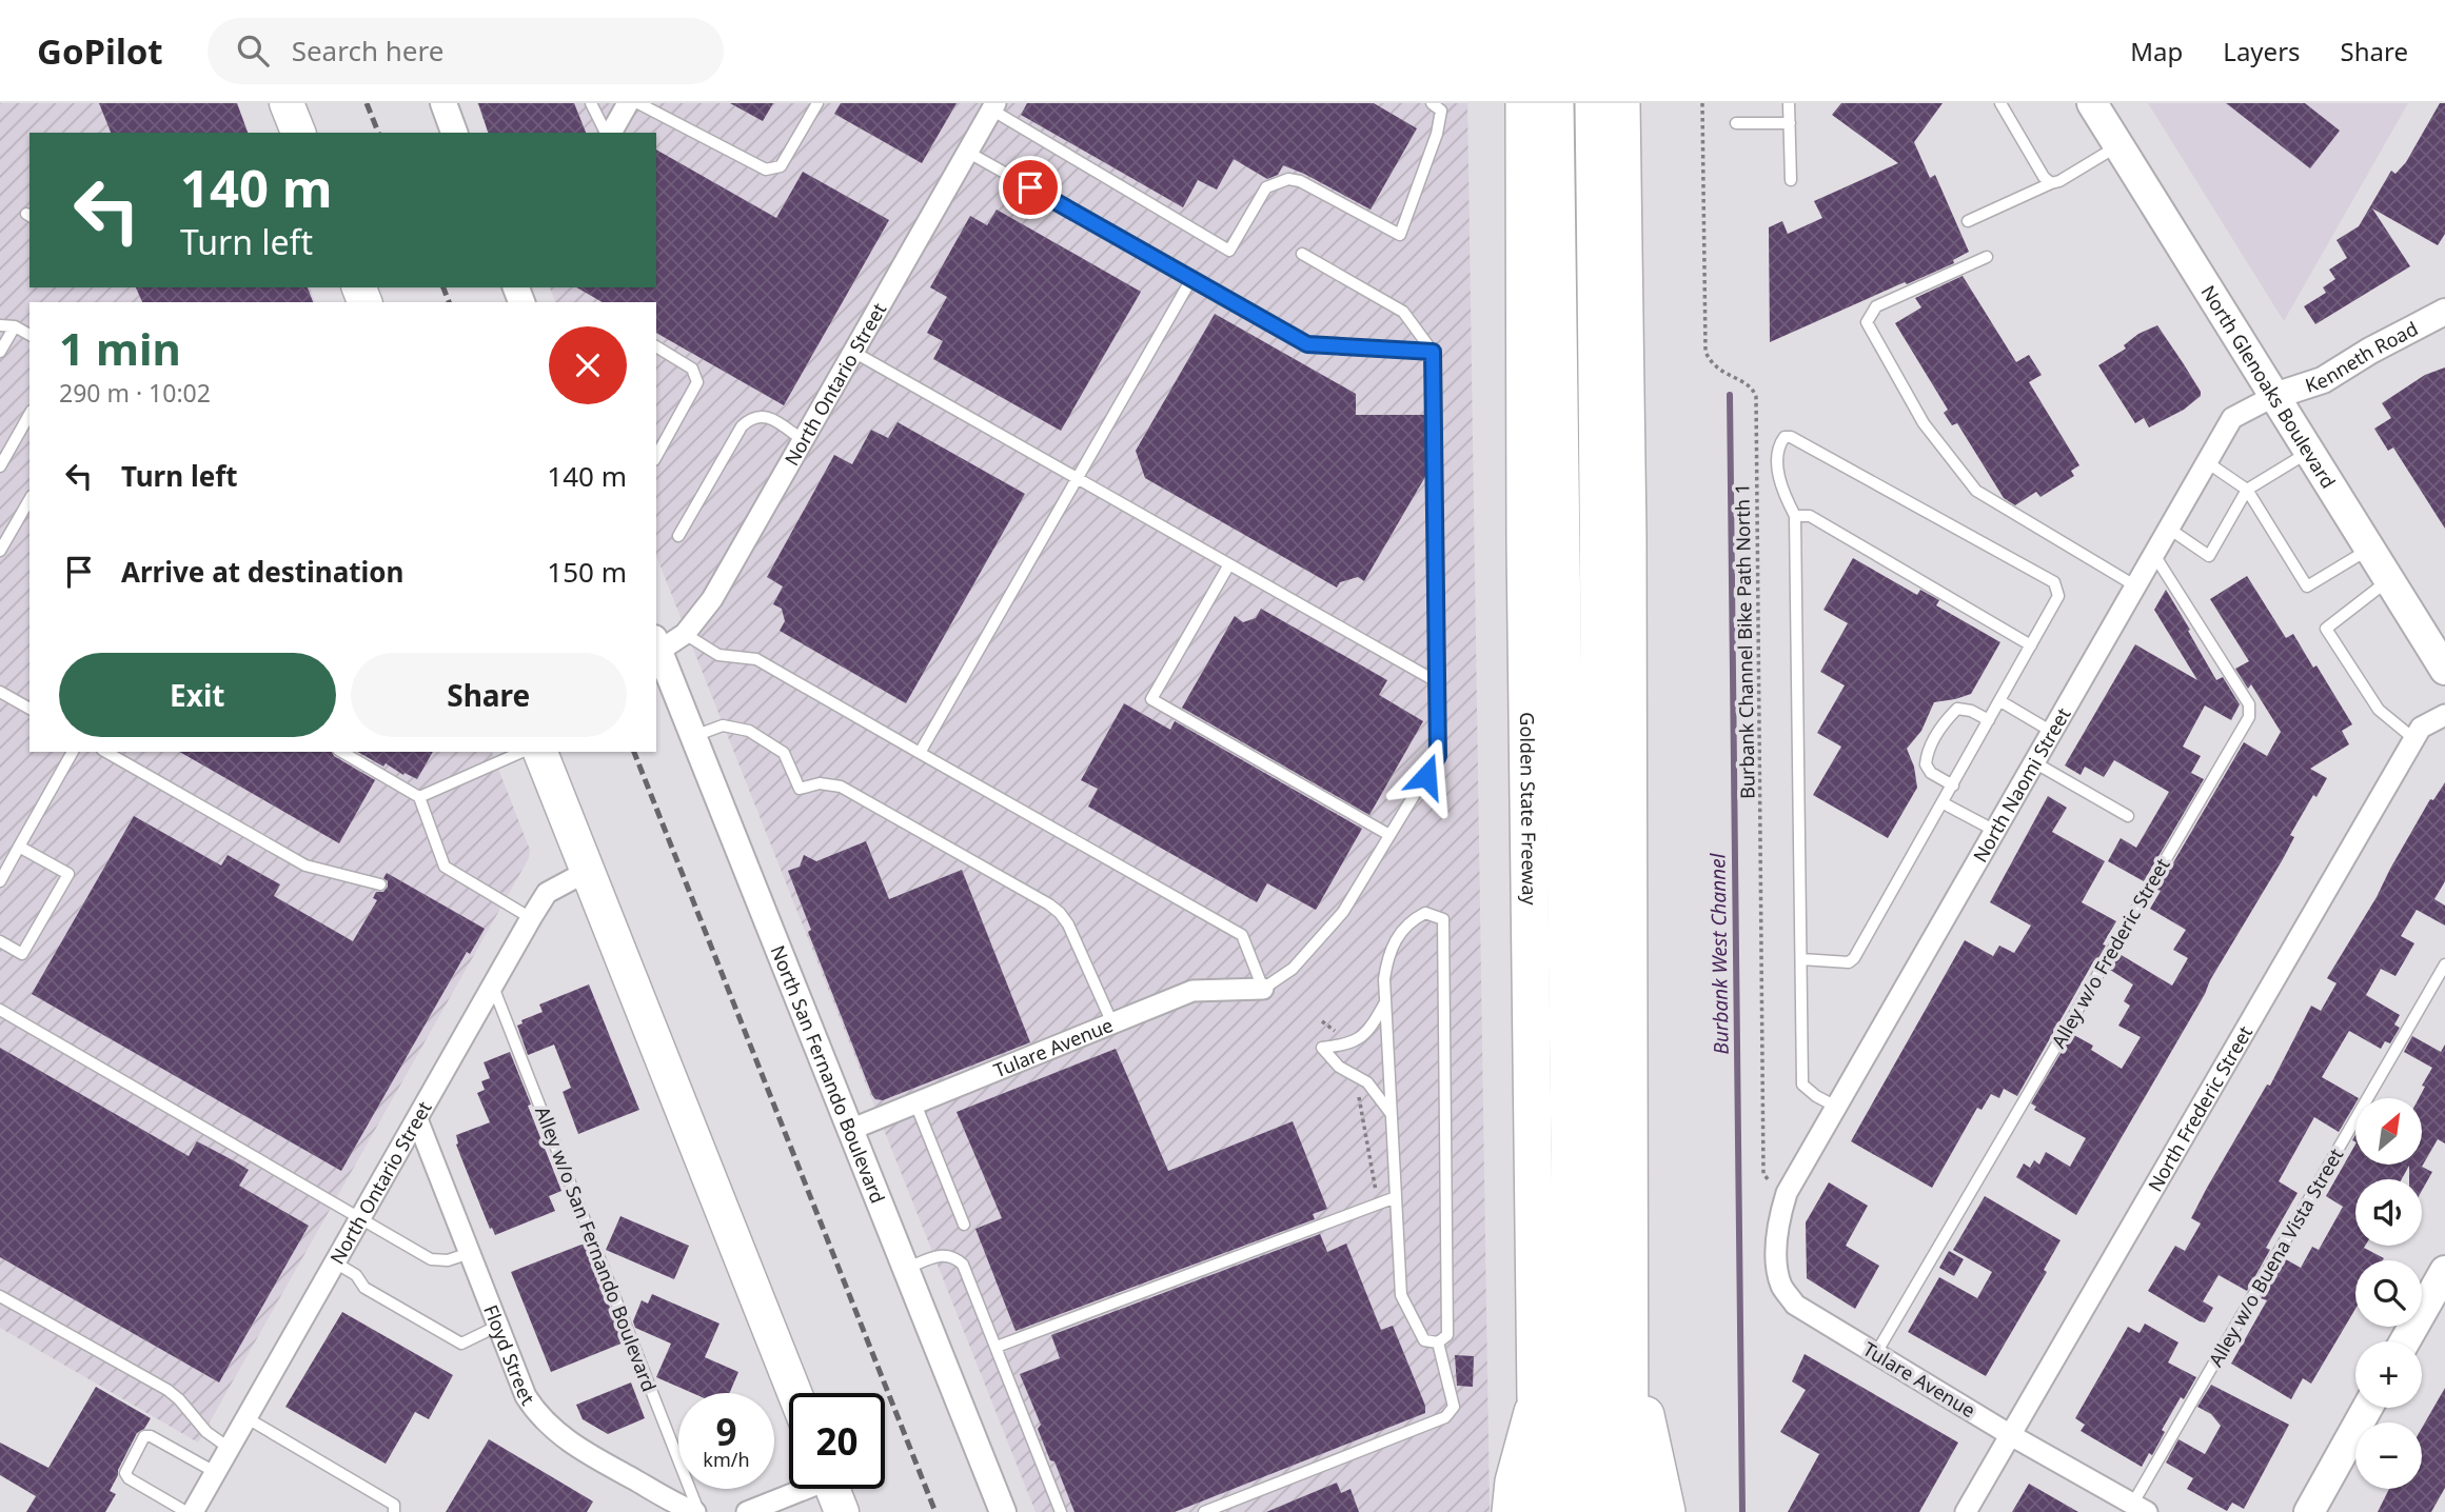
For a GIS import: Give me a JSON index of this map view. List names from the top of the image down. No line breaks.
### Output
{"streets":{"highway":["Golden State Freeway"],"main road":["North Glenoaks Boulevard"],"street":["Kenneth Road","North Ontario Street","North Naomi Street","Tulare Avenue","North San Fernando Boulevard","North Frederic Street","Floyd Street"],"lane":["Alley w/o Frederic Street","Alley w/o San Fernando Boulevard","Alley w/o Buena Vista Street"],"path":["Burbank Channel Bike Path North 1"]},"crossings":[["Kenneth Road","North Glenoaks Boulevard"],["Kenneth Road","North Naomi Street"],["North Ontario Street","North San Fernando Boulevard"],["North Ontario Street","Alley w/o San Fernando Boulevard"],["North Ontario Street","Floyd Street"],["North Glenoaks Boulevard","North Naomi Street"],["Burbank Channel Bike Path North 1","North Naomi Street"],["Burbank Channel Bike Path North 1","Tulare Avenue"],["North Naomi Street","Alley w/o Frederic Street"],["North Naomi Street","Tulare Avenue"],["Alley w/o Frederic Street","Tulare Avenue"],["Tulare Avenue","North San Fernando Boulevard"],["Tulare Avenue","North Frederic Street"],["Tulare Avenue","Alley w/o Buena Vista Street"],["Alley w/o San Fernando Boulevard","Floyd Street"]],"water":["Burbank West Channel"],"north":"top right","page":{"header":"GoPilot","search":"Search here","nav":["Map","Layers","Share"],"turn":["140 m","Turn left"],"heading":["1 min","290 m · 10:02"],"list":[{"name":"Turn left","value":"140 m"},{"name":"Arrive at destination","value":"150 m"}],"buttons":["Exit","Share"],"map_buttons":["+","−"],"speed":"9 km/h","limit":"20"}}
